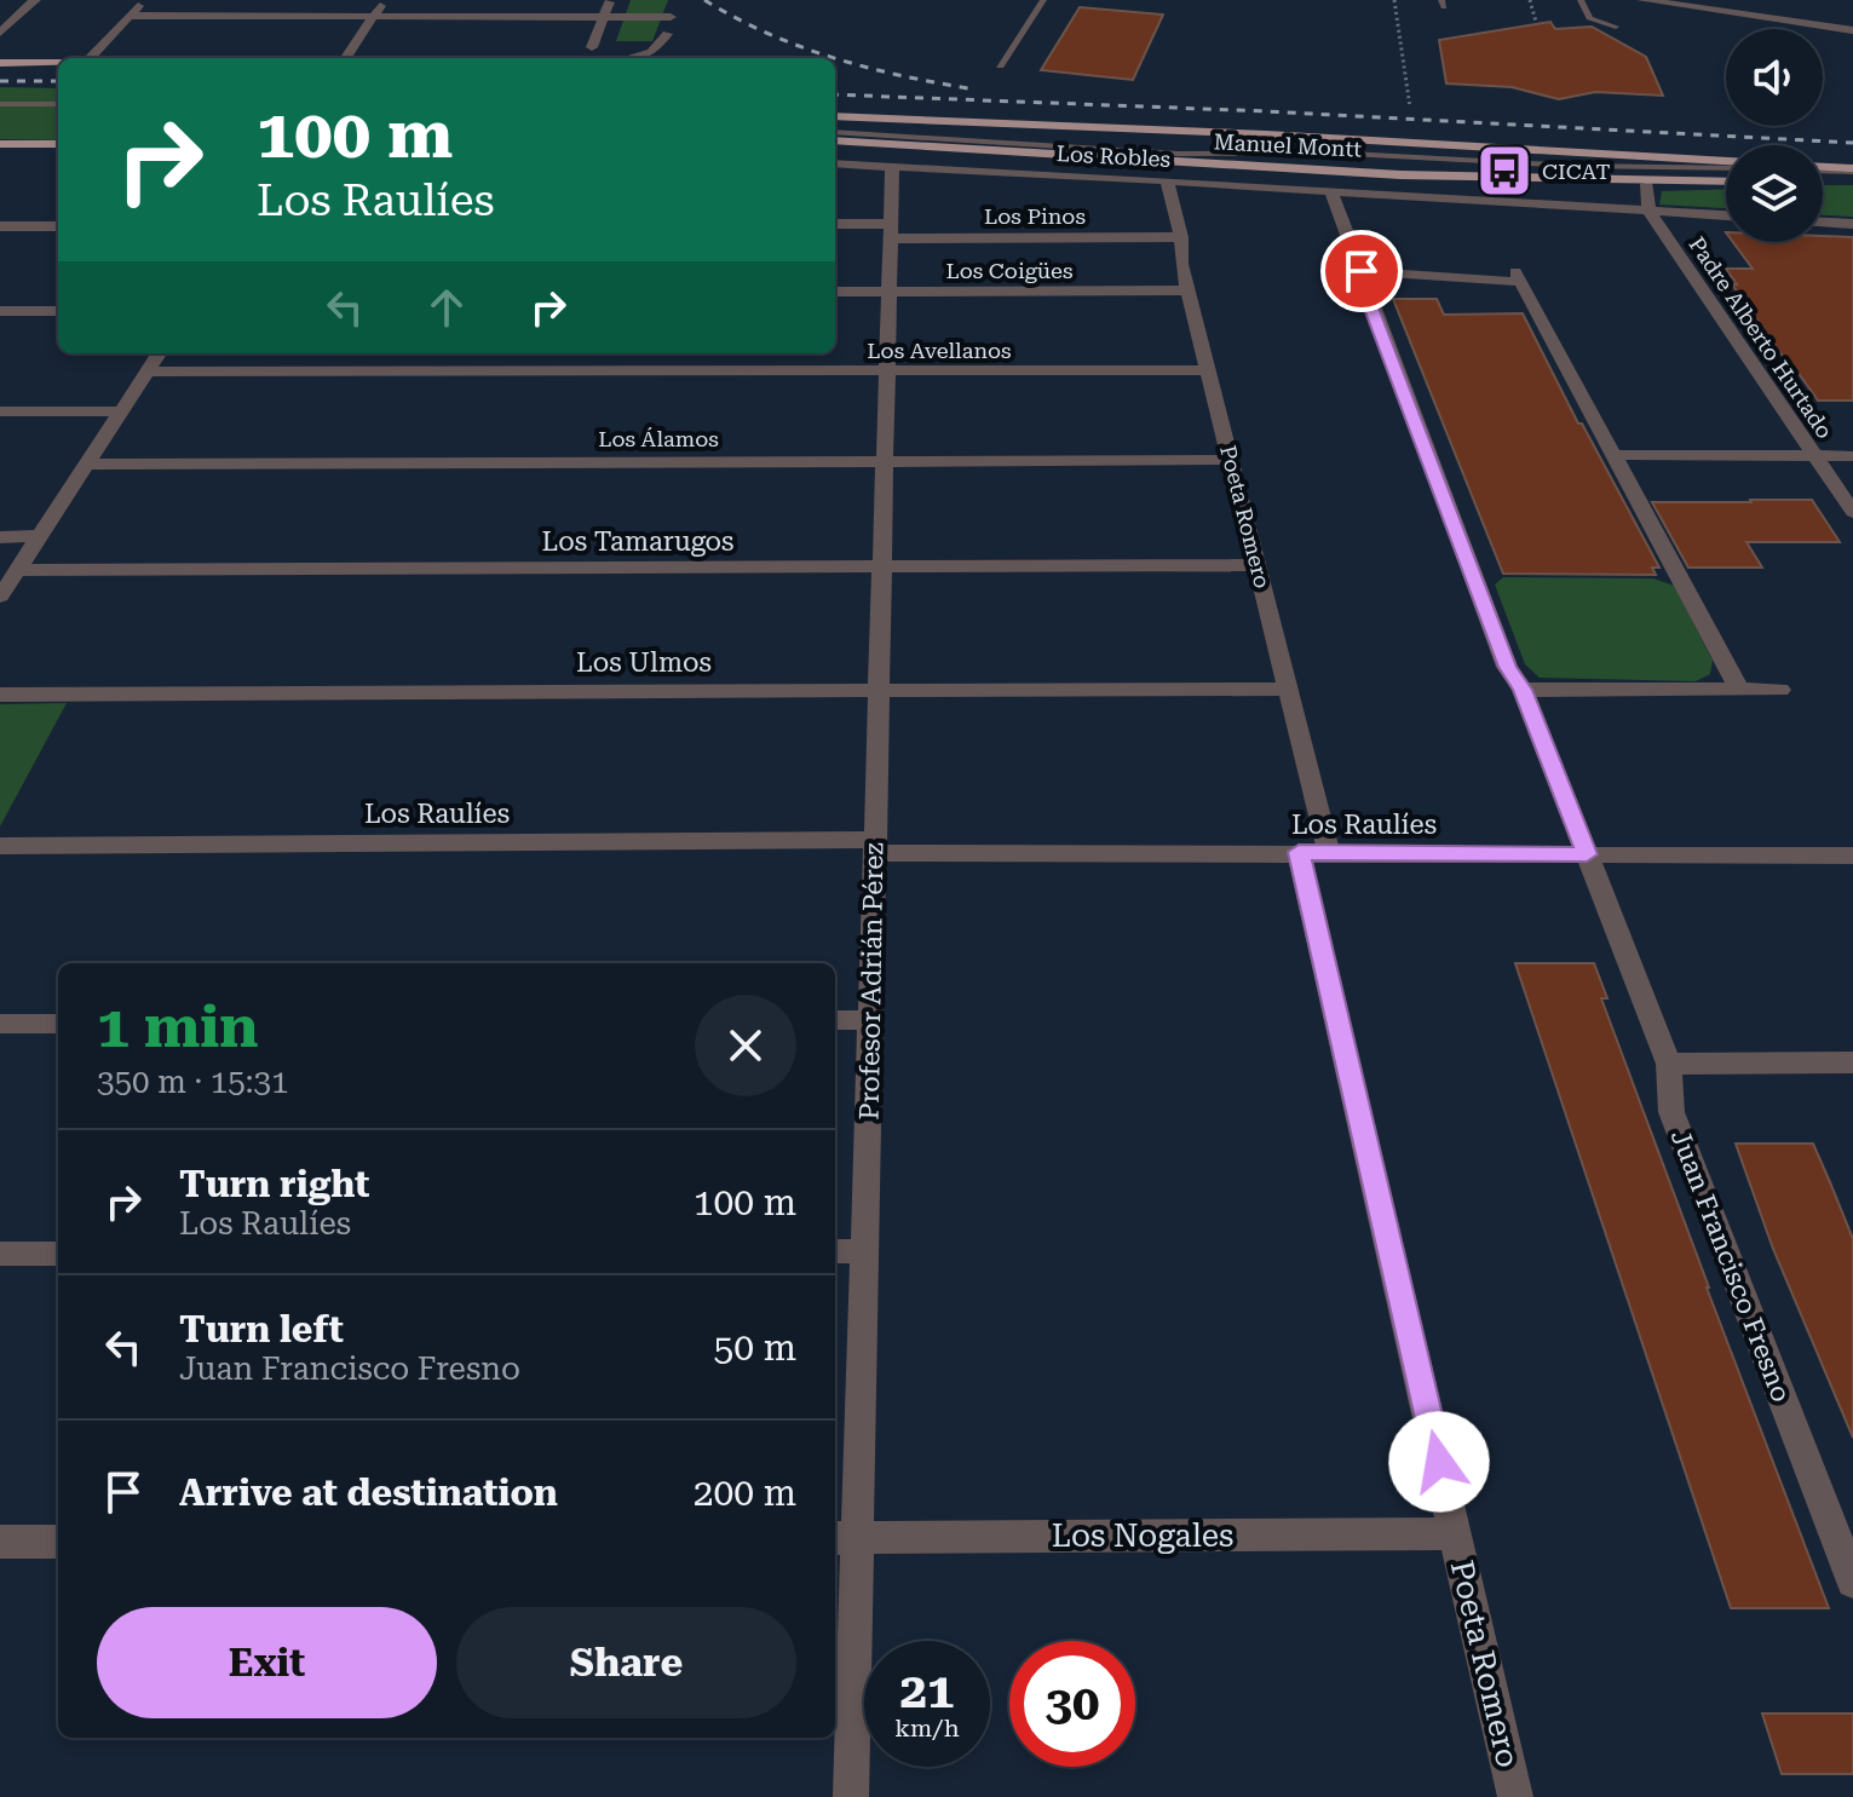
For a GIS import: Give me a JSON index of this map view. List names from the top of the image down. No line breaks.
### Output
{"streets":{"main road":["Manuel Montt"],"street":["Los Robles","Los Pinos","Los Coigües","Padre Alberto Hurtado","Los Avellanos","Los Álamos","Poeta Romero","Los Tamarugos","Los Ulmos","Los Raulíes","Profesor Adrián Pérez","Juan Francisco Fresno","Los Nogales"]},"crossings":[["Los Robles","Padre Alberto Hurtado"],["Los Robles","Poeta Romero"],["Los Robles","Profesor Adrián Pérez"],["Los Robles","Juan Francisco Fresno"],["Los Pinos","Poeta Romero"],["Los Pinos","Profesor Adrián Pérez"],["Los Coigües","Poeta Romero"],["Los Coigües","Profesor Adrián Pérez"],["Los Avellanos","Poeta Romero"],["Los Avellanos","Profesor Adrián Pérez"],["Los Álamos","Poeta Romero"],["Los Álamos","Profesor Adrián Pérez"],["Poeta Romero","Los Tamarugos"],["Poeta Romero","Los Ulmos"],["Poeta Romero","Los Raulíes"],["Poeta Romero","Los Nogales"],["Los Tamarugos","Profesor Adrián Pérez"],["Los Ulmos","Profesor Adrián Pérez"],["Los Raulíes","Profesor Adrián Pérez"],["Los Raulíes","Juan Francisco Fresno"],["Profesor Adrián Pérez","Los Nogales"]],"places":{"bus stop":["CICAT"]},"page":{"turn":["100 m","Los Raulíes"],"heading":["1 min","350 m · 15:31"],"list":[{"name":"Turn right","note":"Los Raulíes","value":"100 m"},{"name":"Turn left","note":"Juan Francisco Fresno","value":"50 m"},{"name":"Arrive at destination","value":"200 m"}],"buttons":["Exit","Share"],"speed":"21 km/h","limit":"30"}}
